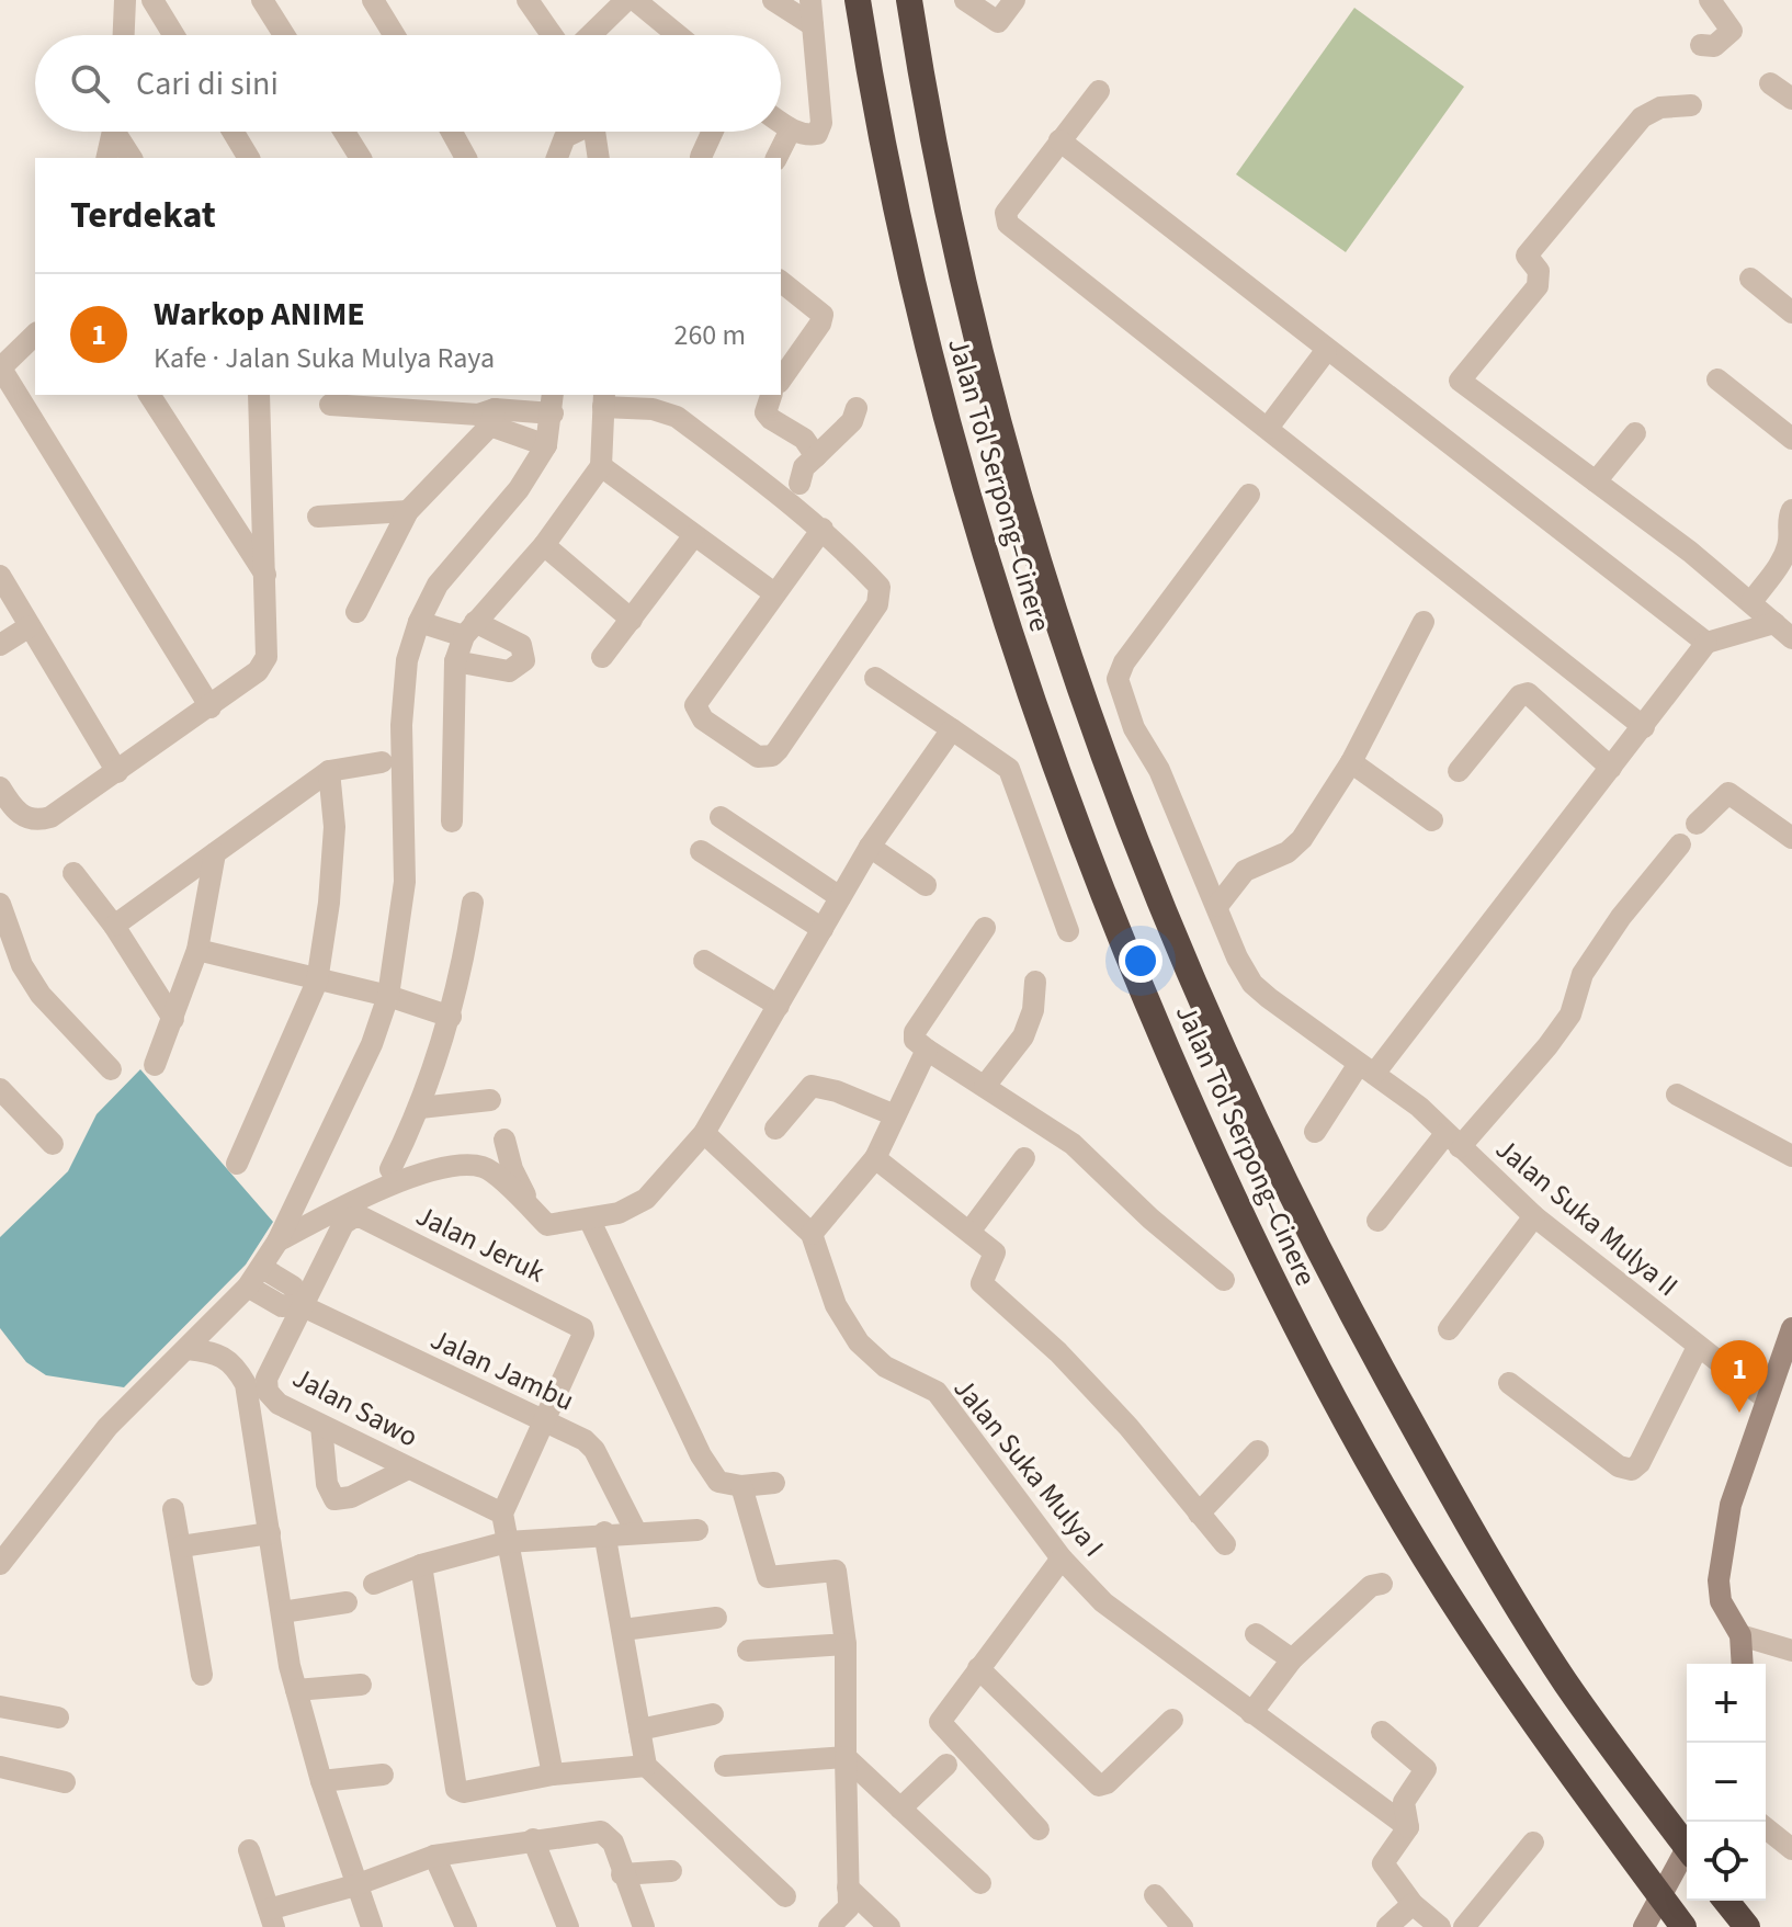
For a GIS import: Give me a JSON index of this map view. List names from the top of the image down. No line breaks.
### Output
{"streets":{"highway":["Jalan Tol Serpong–Cinere"],"street":["Jalan Suka Mulya II","Jalan Jeruk","Jalan Jambu","Jalan Sawo","Jalan Suka Mulya I"]},"crossings":[["Jalan Jeruk","Jalan Jambu"],["Jalan Jeruk","Jalan Sawo"],["Jalan Jambu","Jalan Sawo"]],"page":{"search":"Cari di sini","heading":"Terdekat","list":[{"mark":"1","name":"Warkop ANIME","note":"Kafe · Jalan Suka Mulya Raya","value":"260 m"}],"pins":"1","map_buttons":["+","−"]}}
